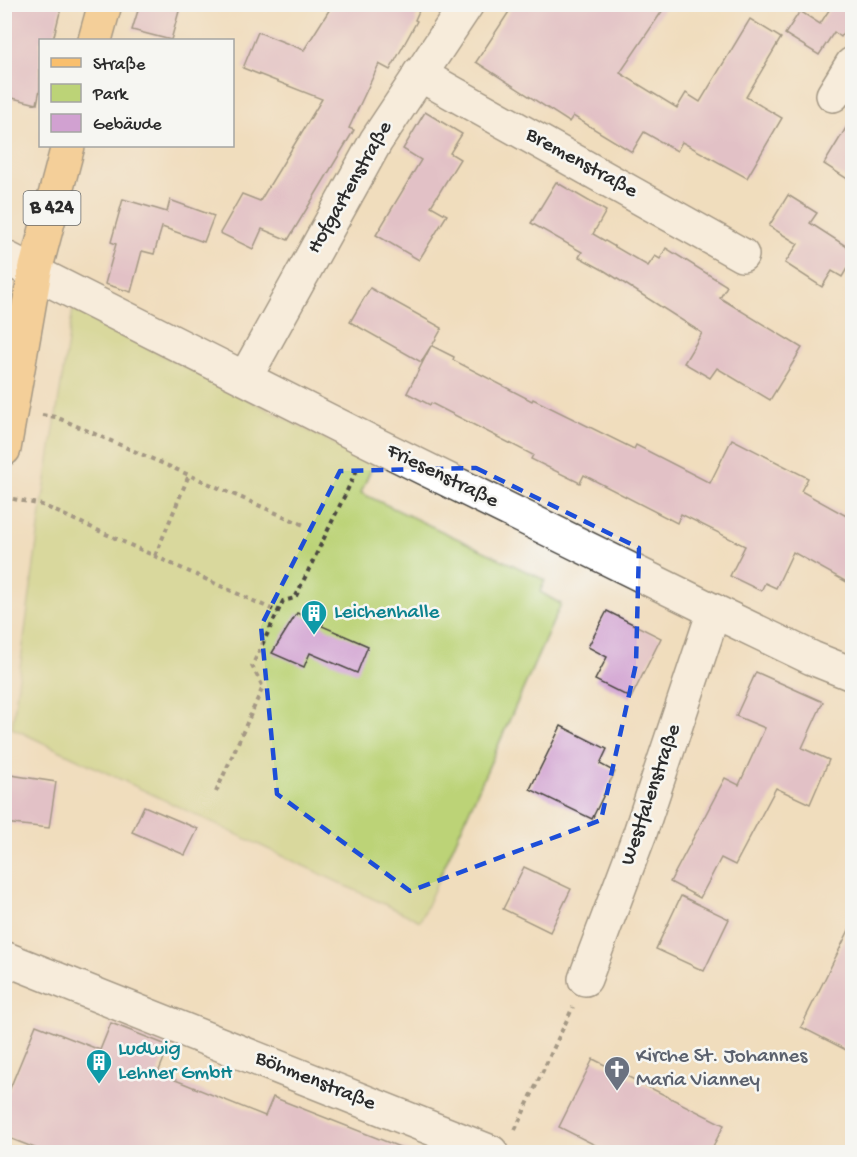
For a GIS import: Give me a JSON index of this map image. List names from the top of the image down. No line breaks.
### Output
{"streets":{"main road":["B 424"],"street":["Bremenstraße","Hofgartenstraße","Friesenstraße","Westfalenstraße","Böhmenstraße"]},"crossings":[["Bremenstraße","Hofgartenstraße"],["Hofgartenstraße","Friesenstraße"],["B 424","Friesenstraße"],["Friesenstraße","Westfalenstraße"]],"places":{"building":["Leichenhalle","Ludwig Lehner GmbH"],"church":["Kirche St. Johannes Maria Vianney"]},"legend":["Straße","Park","Gebäude"]}
